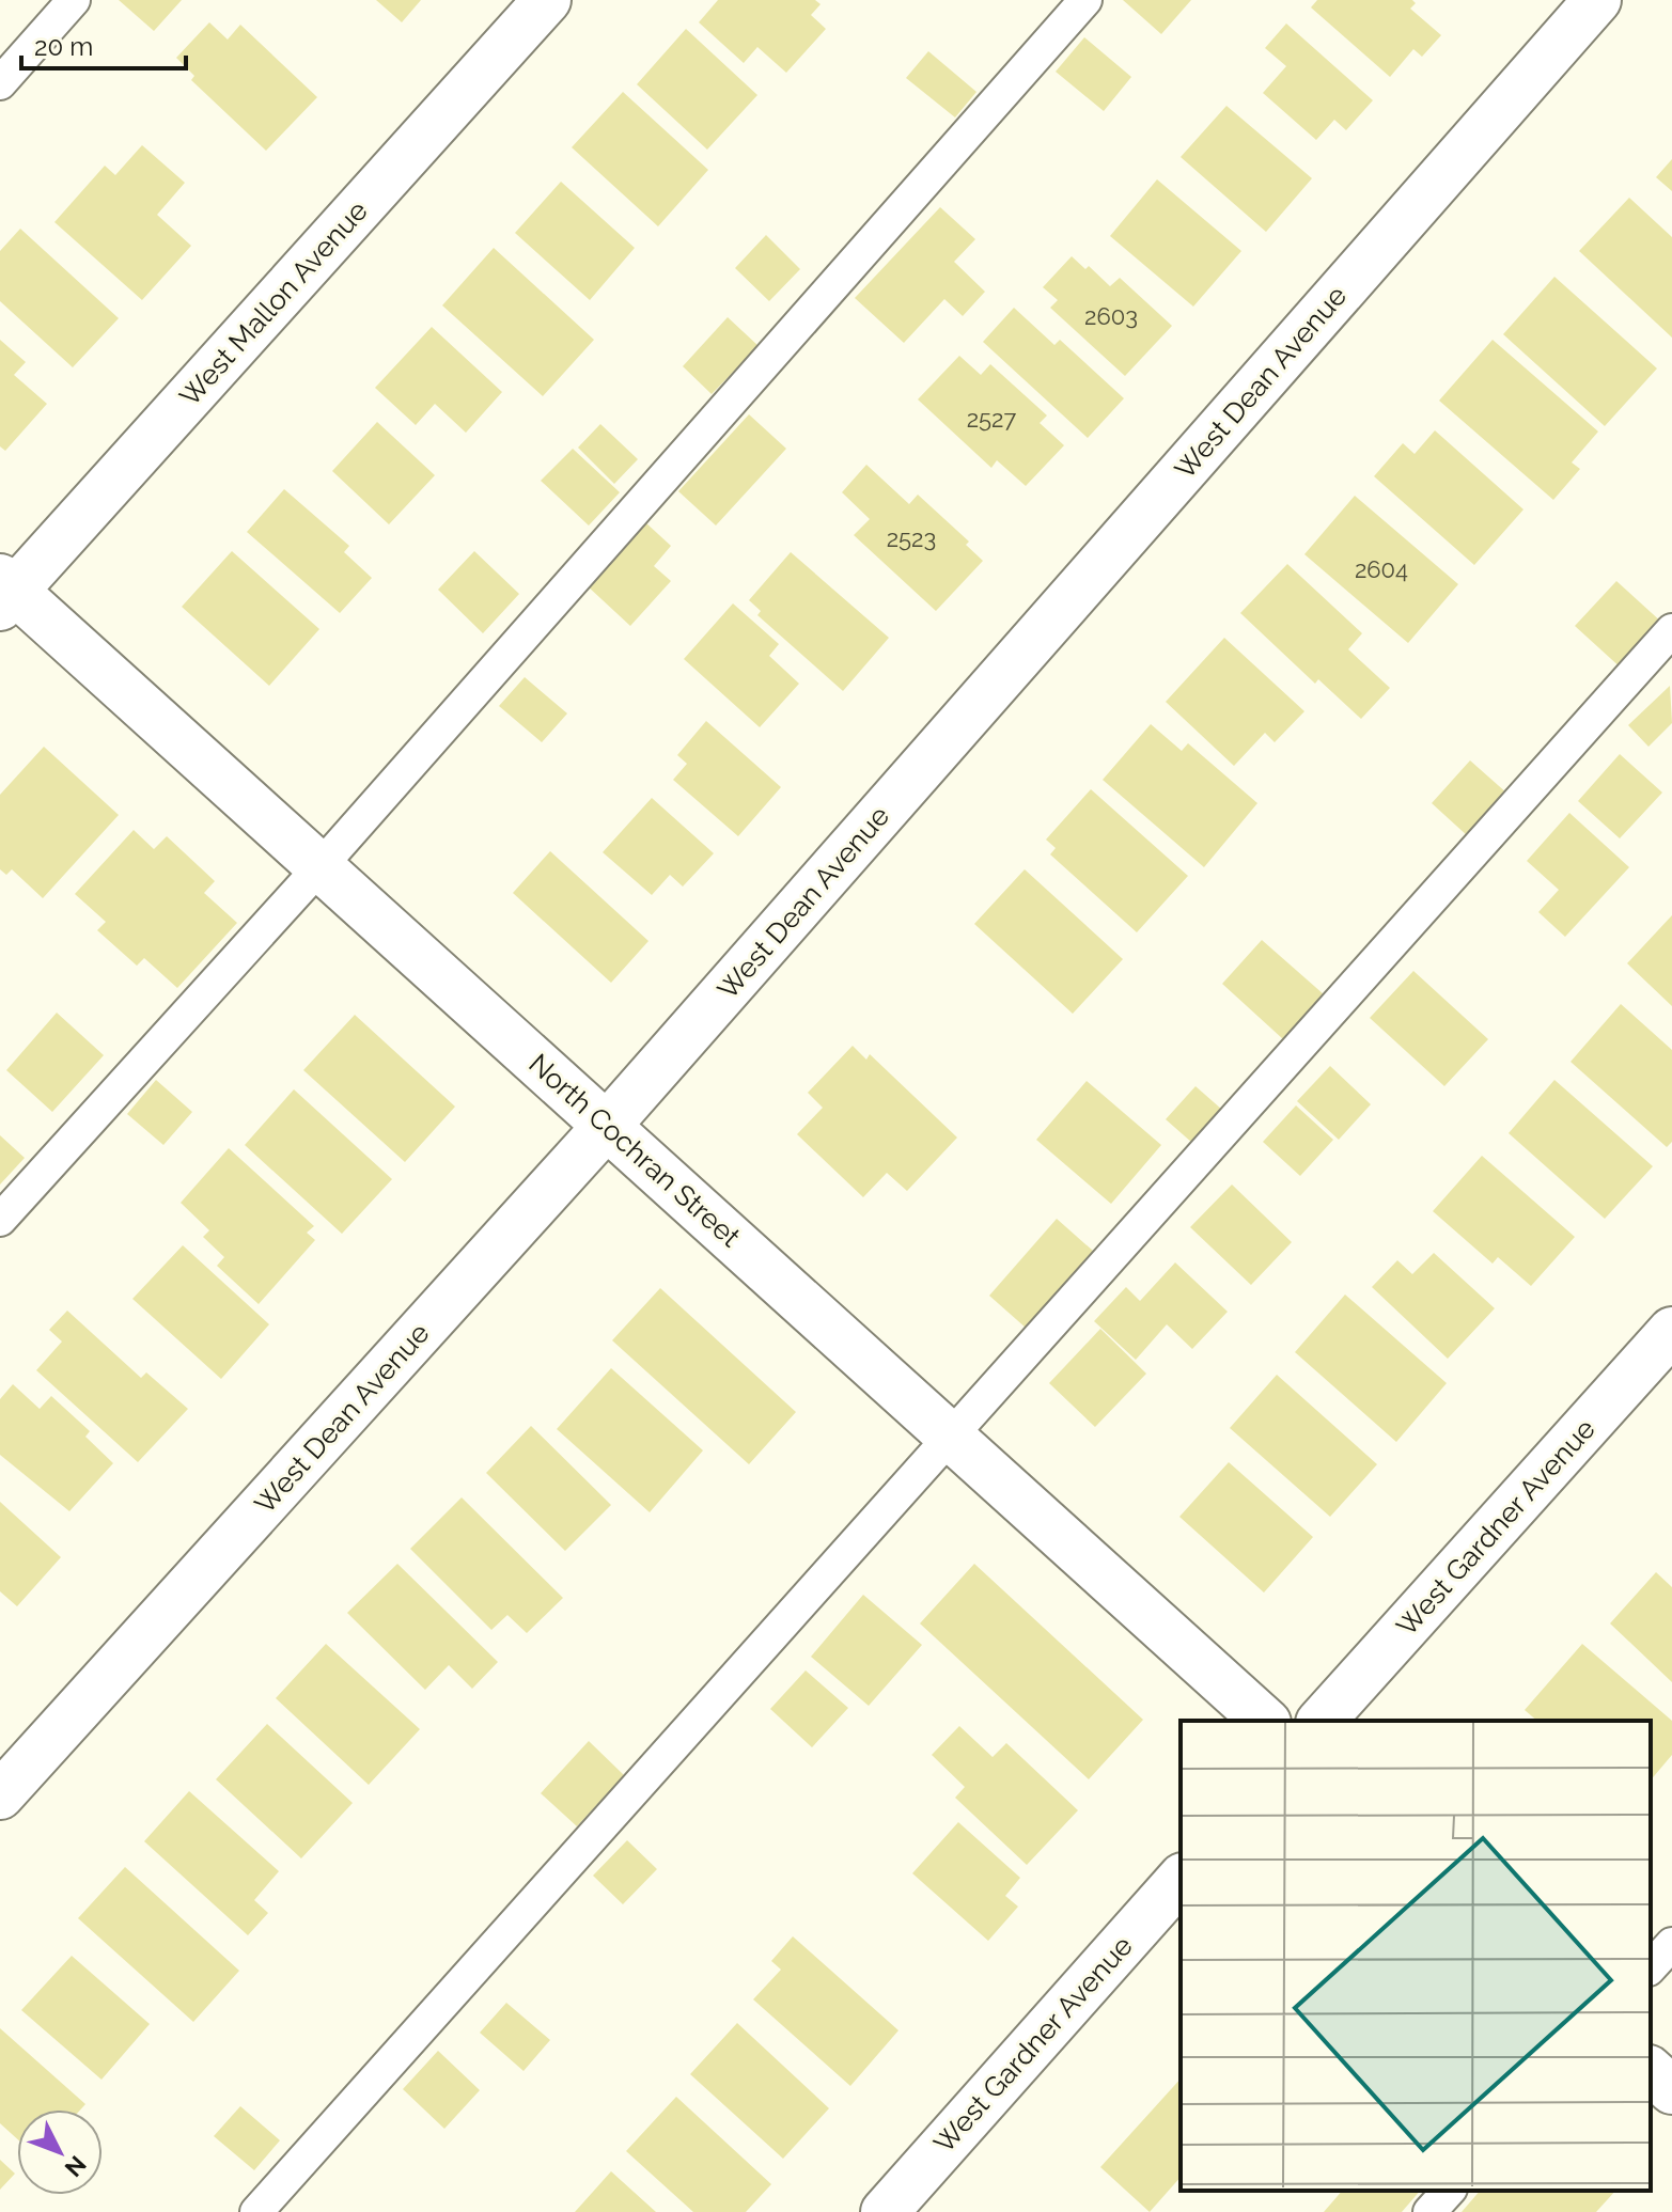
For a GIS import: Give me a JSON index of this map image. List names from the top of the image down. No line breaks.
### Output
{"streets":{"street":["West Mallon Avenue","West Dean Avenue","North Cochran Street","West Gardner Avenue"]},"crossings":[["West Mallon Avenue","North Cochran Street"],["West Dean Avenue","North Cochran Street"]],"house_numbers":["2603","2527","2523","2604"],"scale_bar":"20 m","north":"bottom right"}
